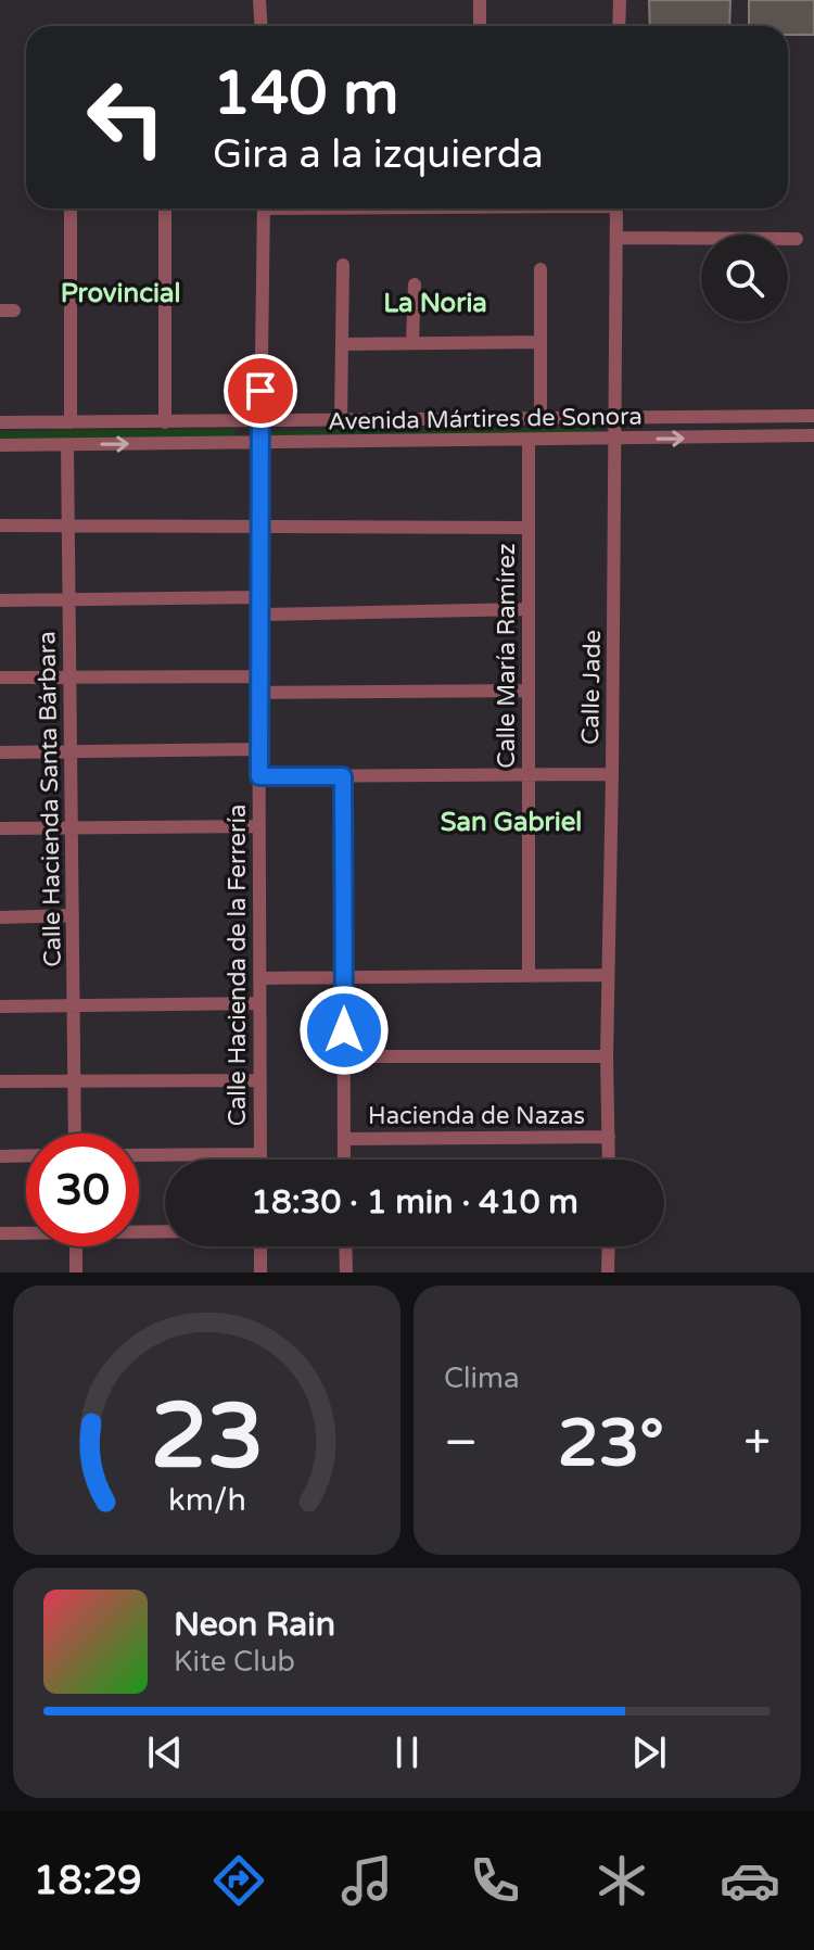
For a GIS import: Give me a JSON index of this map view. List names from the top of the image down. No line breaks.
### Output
{"streets":{"street":["Avenida Mártires de Sonora","Calle María Ramírez","Calle Jade","Calle Hacienda Santa Bárbara","Calle Hacienda de la Ferrería","Hacienda de Nazas"]},"crossings":[["Avenida Mártires de Sonora","Calle María Ramírez"],["Avenida Mártires de Sonora","Calle Jade"],["Avenida Mártires de Sonora","Calle Hacienda Santa Bárbara"],["Avenida Mártires de Sonora","Calle Hacienda de la Ferrería"],["Calle Jade","Hacienda de Nazas"]],"districts":["Provincial","La Noria","San Gabriel"],"page":{"turn":["140 m","Gira a la izquierda"],"limit":"30","trip":"18:30 · 1 min · 410 m","tile":"Clima","heat":["−","23°","+"],"song":["Neon Rain","Kite Club"],"tabs":"18:29","gauge":["23","km/h"]}}
